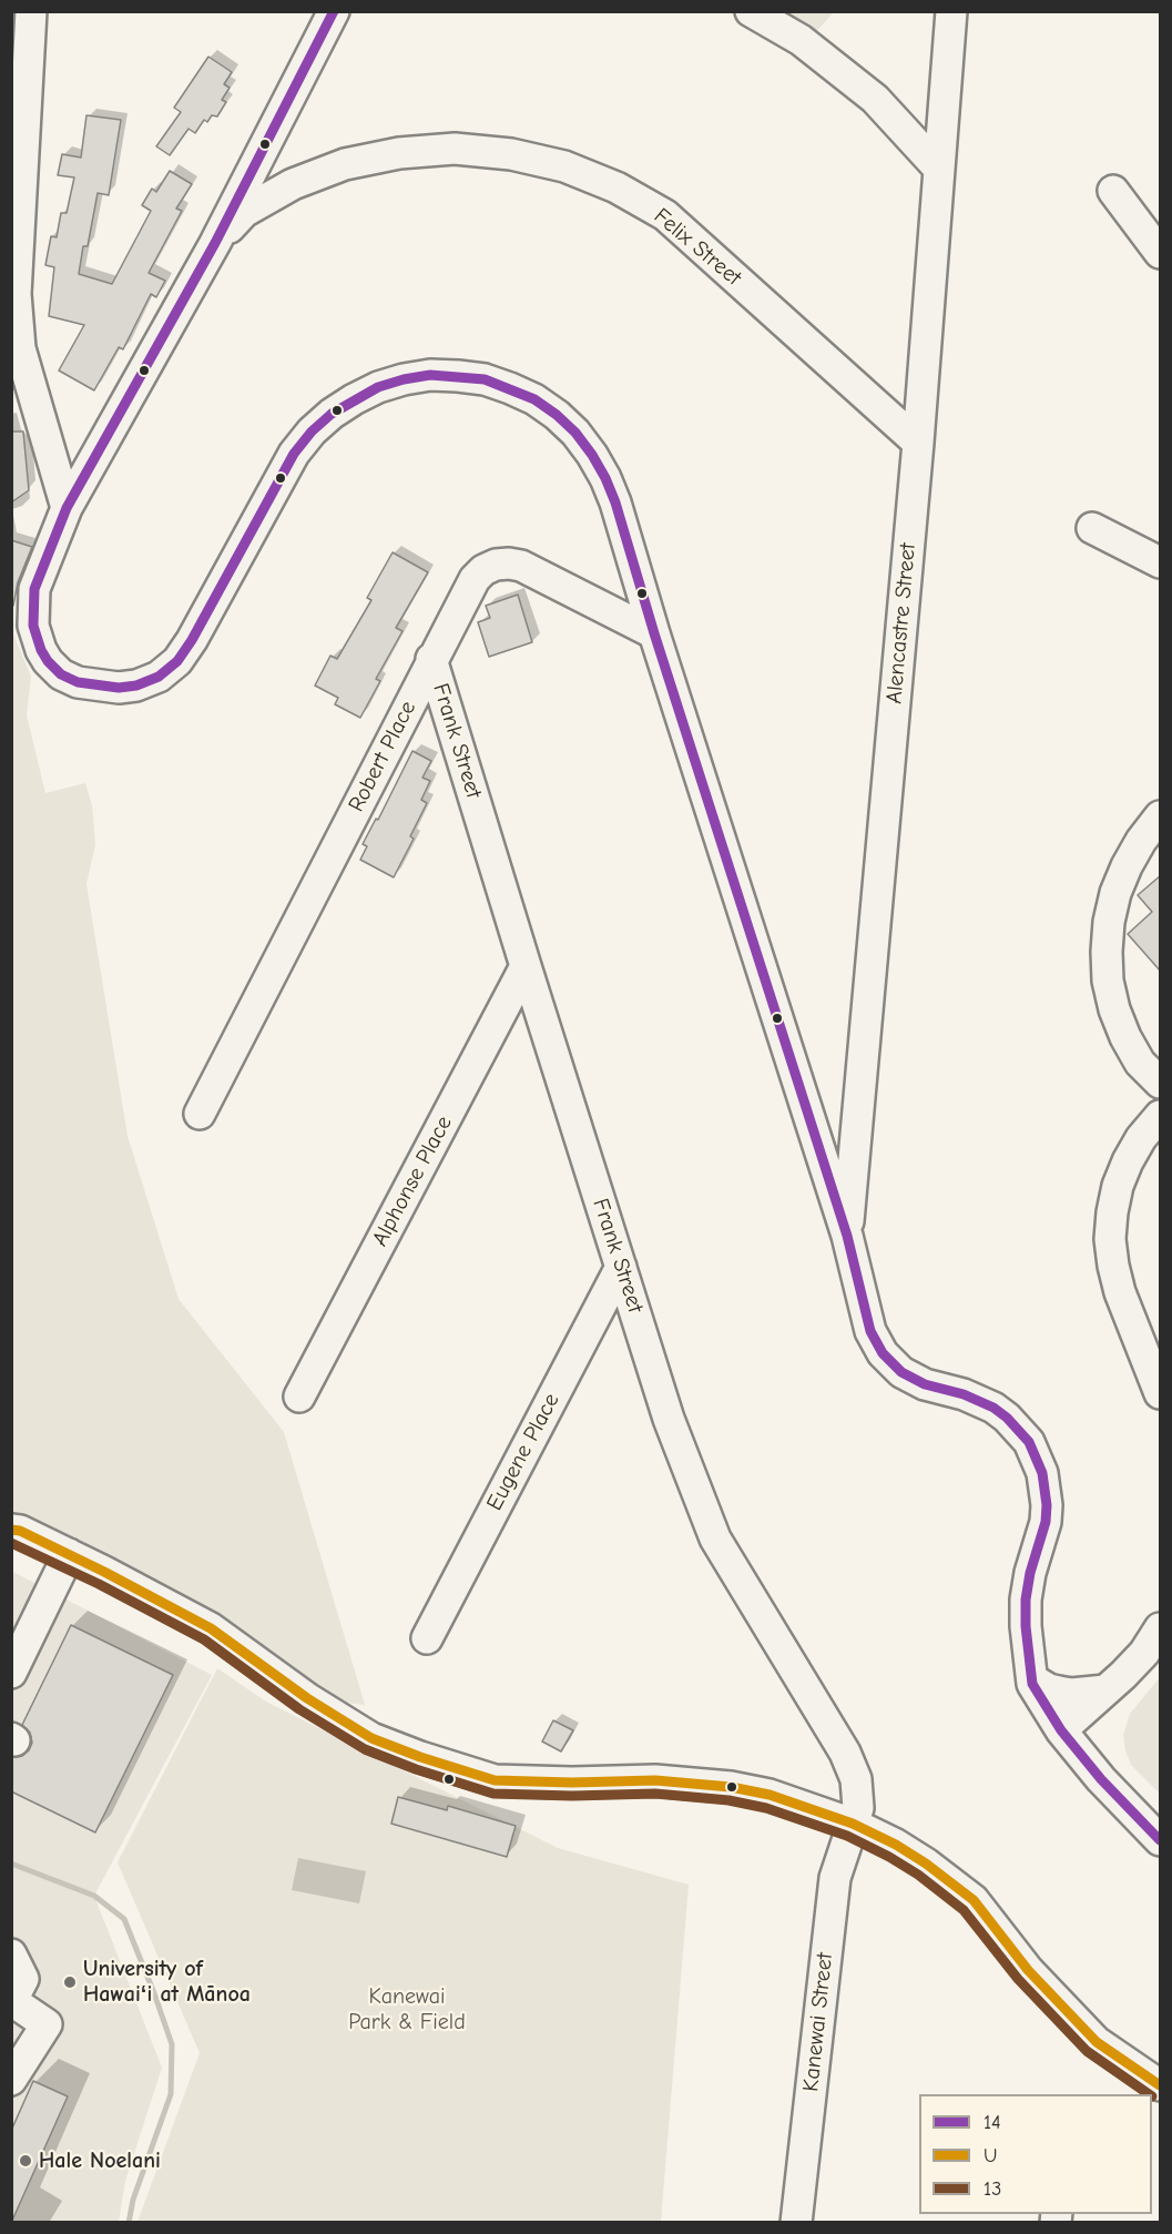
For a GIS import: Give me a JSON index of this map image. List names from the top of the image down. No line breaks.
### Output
{"streets":{"street":["Felix Street","Alencastre Street","Frank Street","Robert Place","Alphonse Place","Eugene Place","Kanewai Street"]},"crossings":[["Felix Street","Alencastre Street"],["Frank Street","Robert Place"],["Frank Street","Alphonse Place"],["Frank Street","Eugene Place"],["Frank Street","Kanewai Street"]],"parks":["Kanewai Park & Field"],"places":["University of Hawaiʻi at Mānoa","Hale Noelani"],"lines":["transit line 14","transit line U","transit line 13"],"legend":["14","U","13"]}
